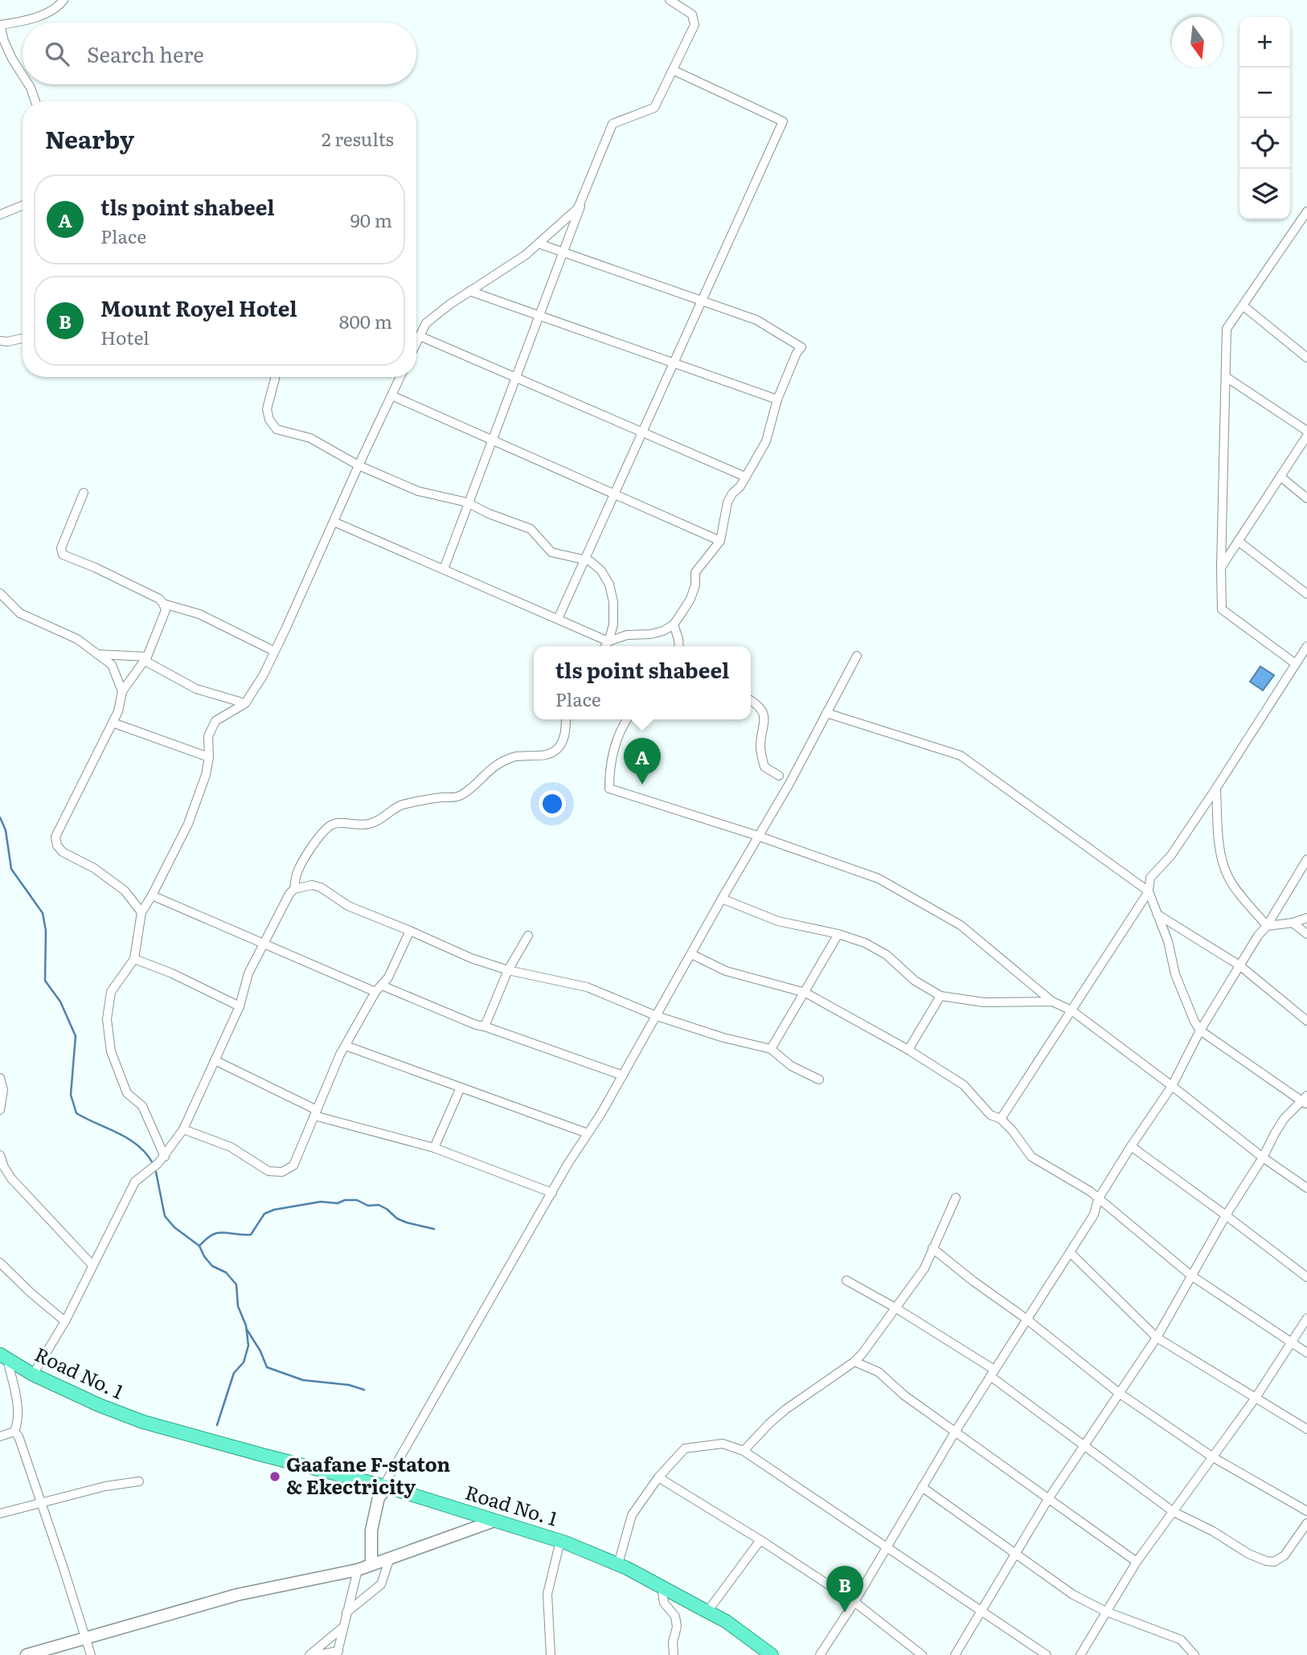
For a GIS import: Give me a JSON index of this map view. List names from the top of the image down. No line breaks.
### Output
{"streets":{"highway":["Road No. 1"]},"places":["Gaafane F-staton & Ekectricity"],"north":"bottom","page":{"map_buttons":["+","−"],"search":"Search here","heading":["Nearby","2 results"],"list":[{"mark":"A","name":"tls point shabeel","note":"Place","value":"90 m"},{"mark":"B","name":"Mount Royel Hotel","note":"Hotel","value":"800 m"}],"popup":["tls point shabeel","Place"],"pins":["A","B"]}}
